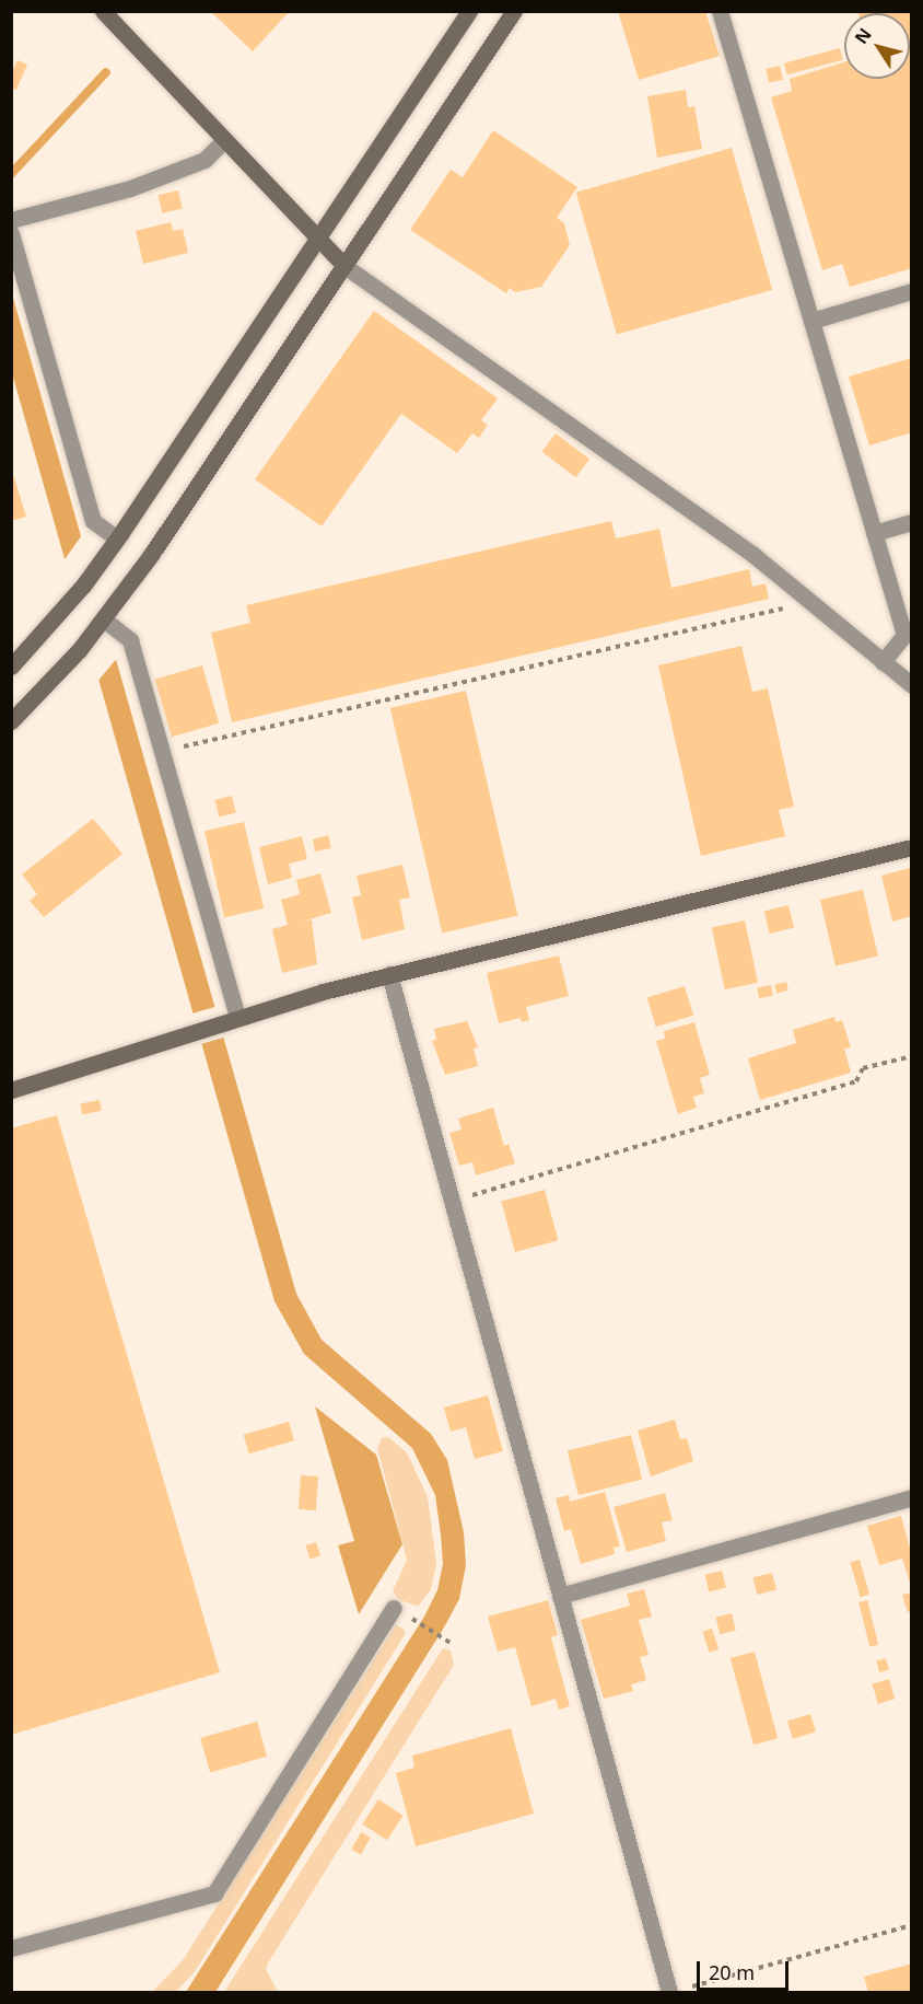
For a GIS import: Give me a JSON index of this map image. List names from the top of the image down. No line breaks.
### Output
{"scale_bar":"20 m","north":"top left"}
